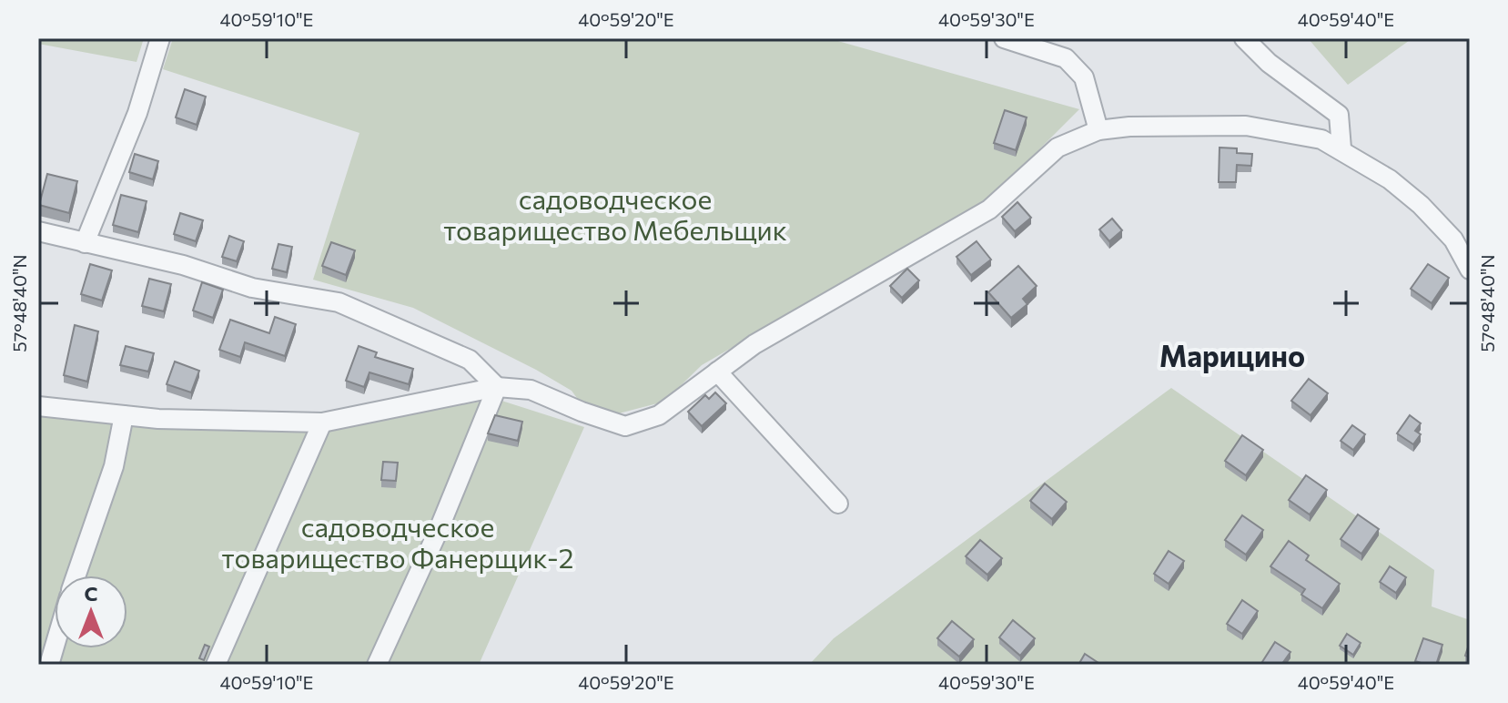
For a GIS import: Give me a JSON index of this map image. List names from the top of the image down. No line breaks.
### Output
{"districts":["Марицино"],"parks":["садоводческое товарищество Мебельщик","садоводческое товарищество Фанерщик-2"],"north":"top","coordinates":["40°59'10\"E","40°59'20\"E","40°59'30\"E","40°59'40\"E","57°48'40\"N"]}
